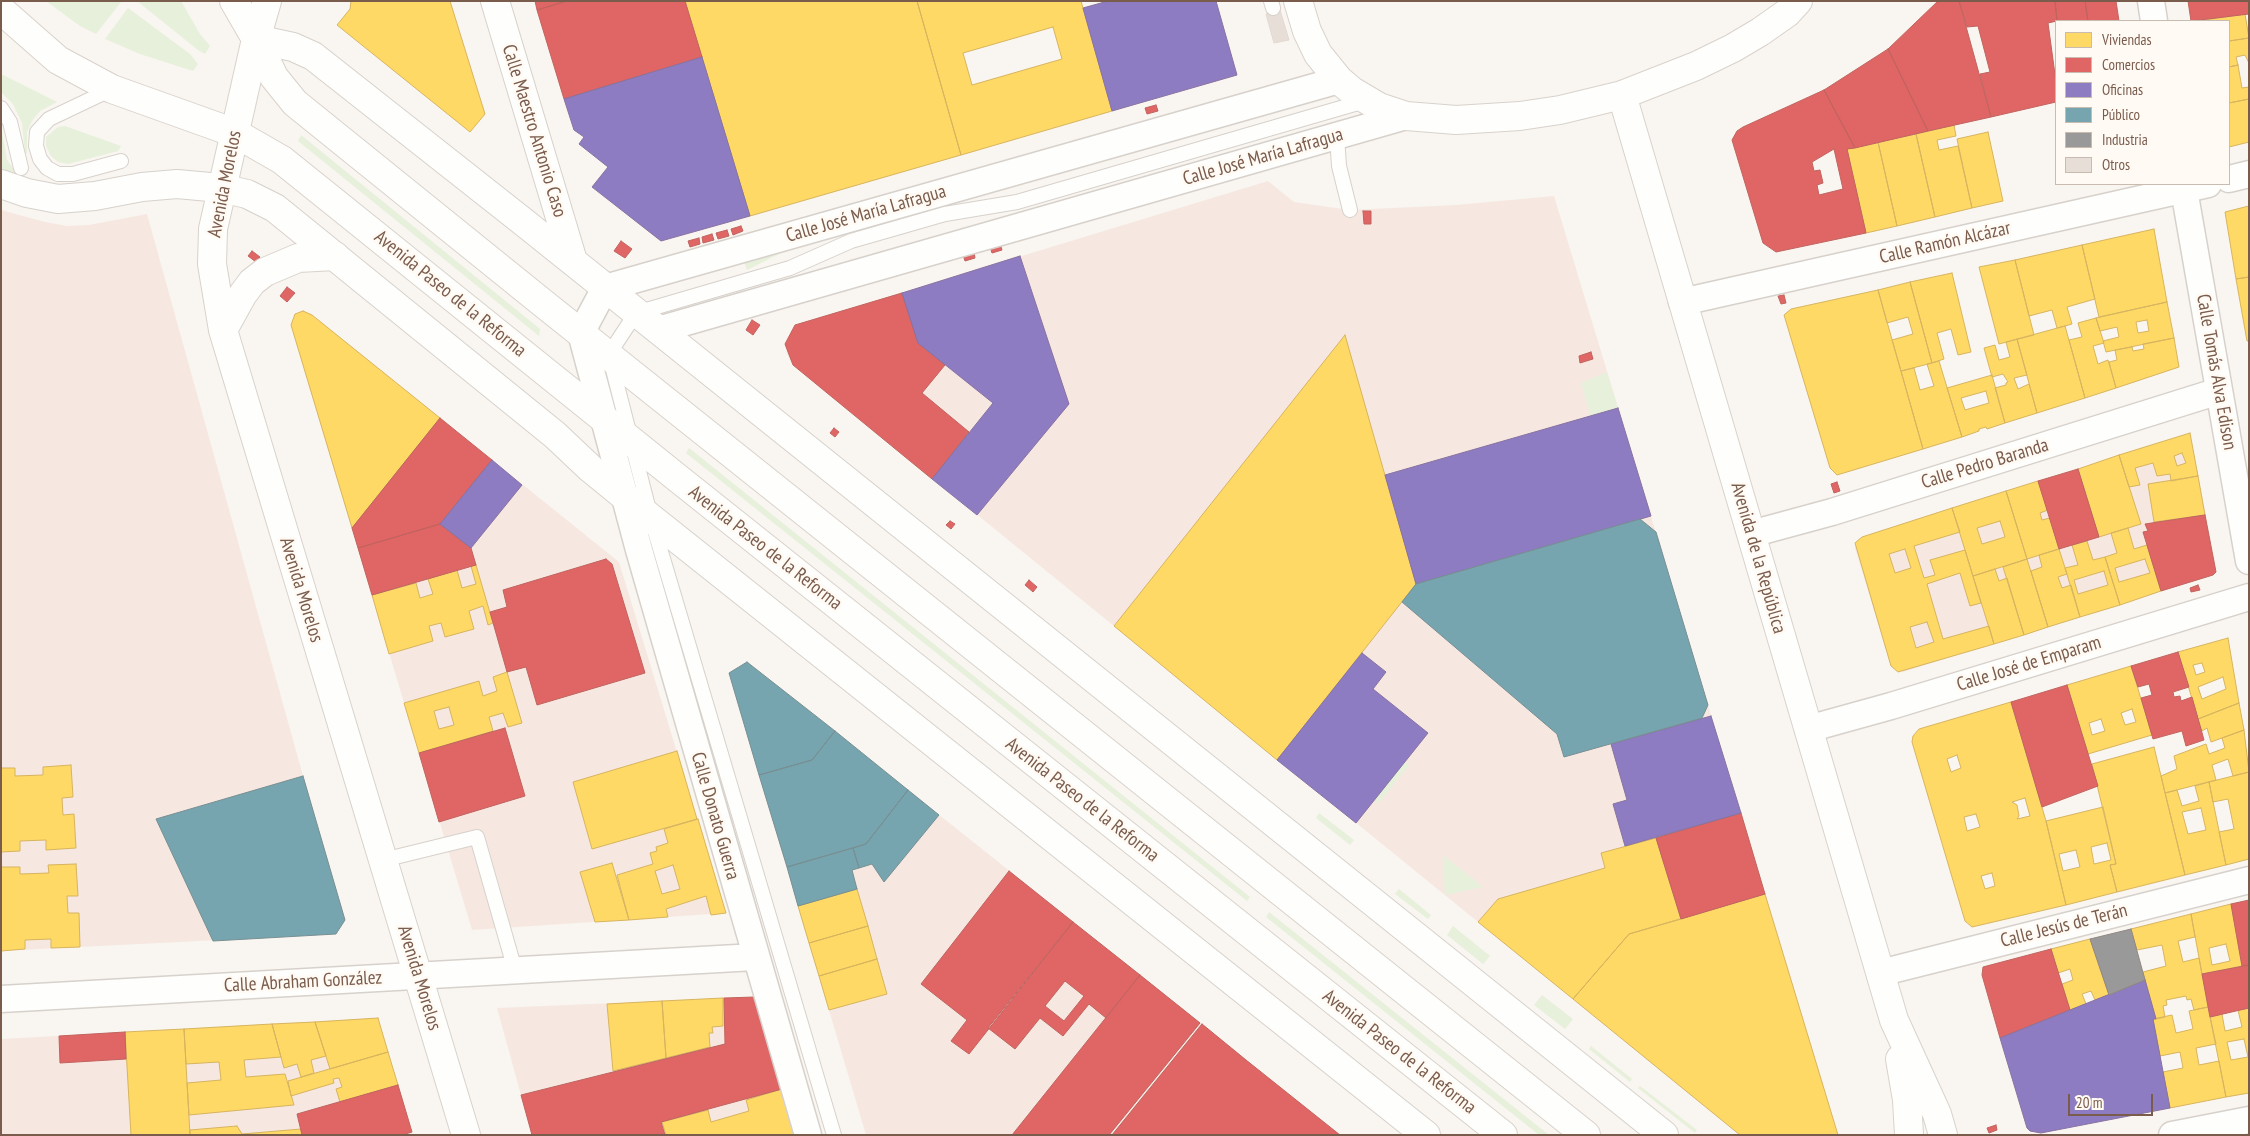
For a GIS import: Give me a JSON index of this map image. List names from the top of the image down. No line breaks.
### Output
{"streets":{"main road":["Calle Maestro Antonio Caso","Avenida Morelos","Avenida Paseo de la Reforma","Avenida de la República"],"street":["Calle José María Lafragua","Calle Ramón Alcázar","Calle Tomás Alva Edison","Calle Pedro Baranda","Calle José de Emparam","Calle Donato Guerra","Calle Jesús de Terán","Calle Abraham González"]},"crossings":[["Avenida Morelos","Avenida Paseo de la Reforma"],["Avenida Morelos","Calle Abraham González"],["Calle Ramón Alcázar","Calle Tomás Alva Edison"],["Calle Ramón Alcázar","Avenida de la República"],["Calle Tomás Alva Edison","Calle Pedro Baranda"],["Calle Pedro Baranda","Avenida de la República"],["Avenida de la República","Calle José de Emparam"],["Avenida de la República","Calle Jesús de Terán"],["Calle Donato Guerra","Calle Abraham González"]],"legend":["Viviendas","Comercios","Oficinas","Público","Industria","Otros"],"scale_bar":"20 m"}
